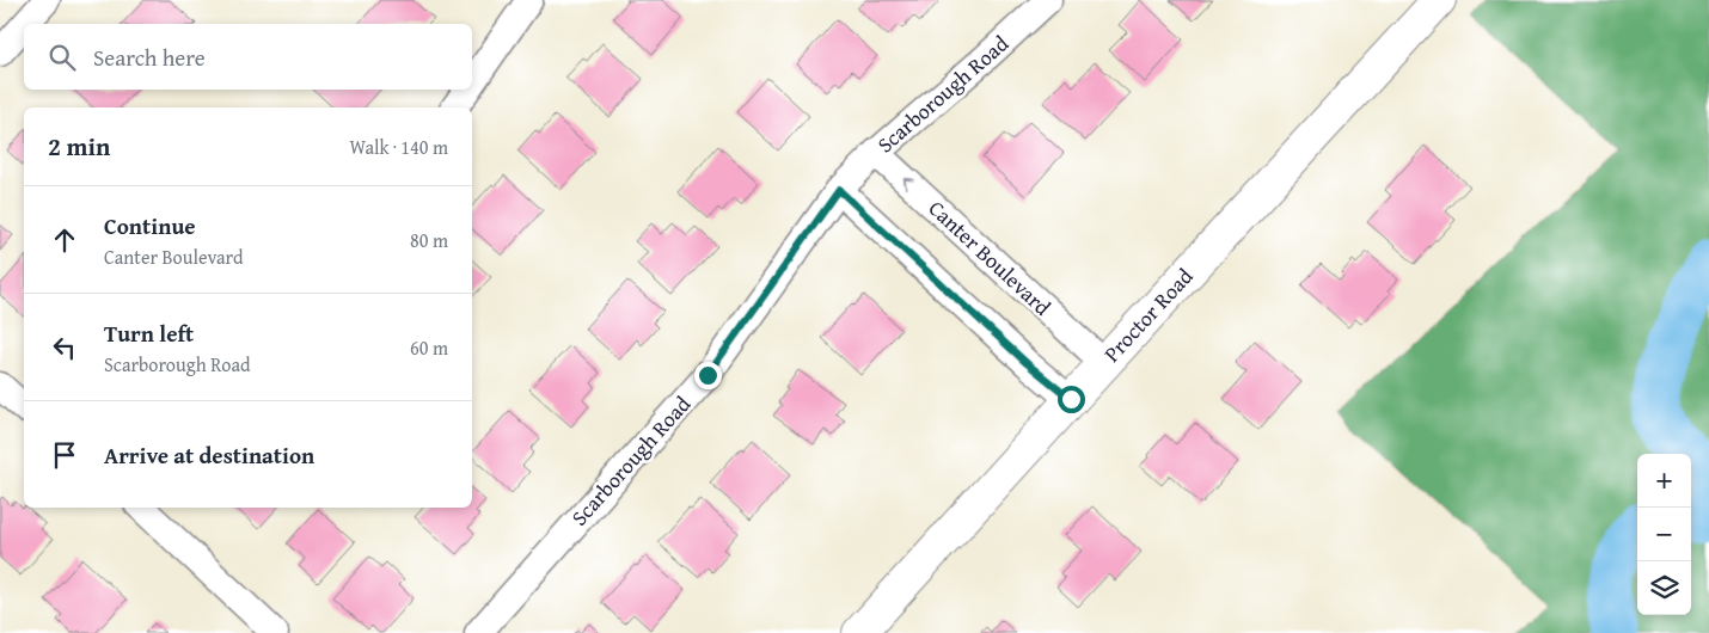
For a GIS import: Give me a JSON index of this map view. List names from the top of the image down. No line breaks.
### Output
{"streets":{"street":["Scarborough Road","Canter Boulevard","Proctor Road"]},"crossings":[["Scarborough Road","Canter Boulevard"],["Canter Boulevard","Proctor Road"]],"page":{"search":"Search here","heading":["2 min","Walk · 140 m"],"list":[["Continue","Canter Boulevard","80 m"],["Turn left","Scarborough Road","60 m"],"Arrive at destination"],"map_buttons":["+","−"]}}
